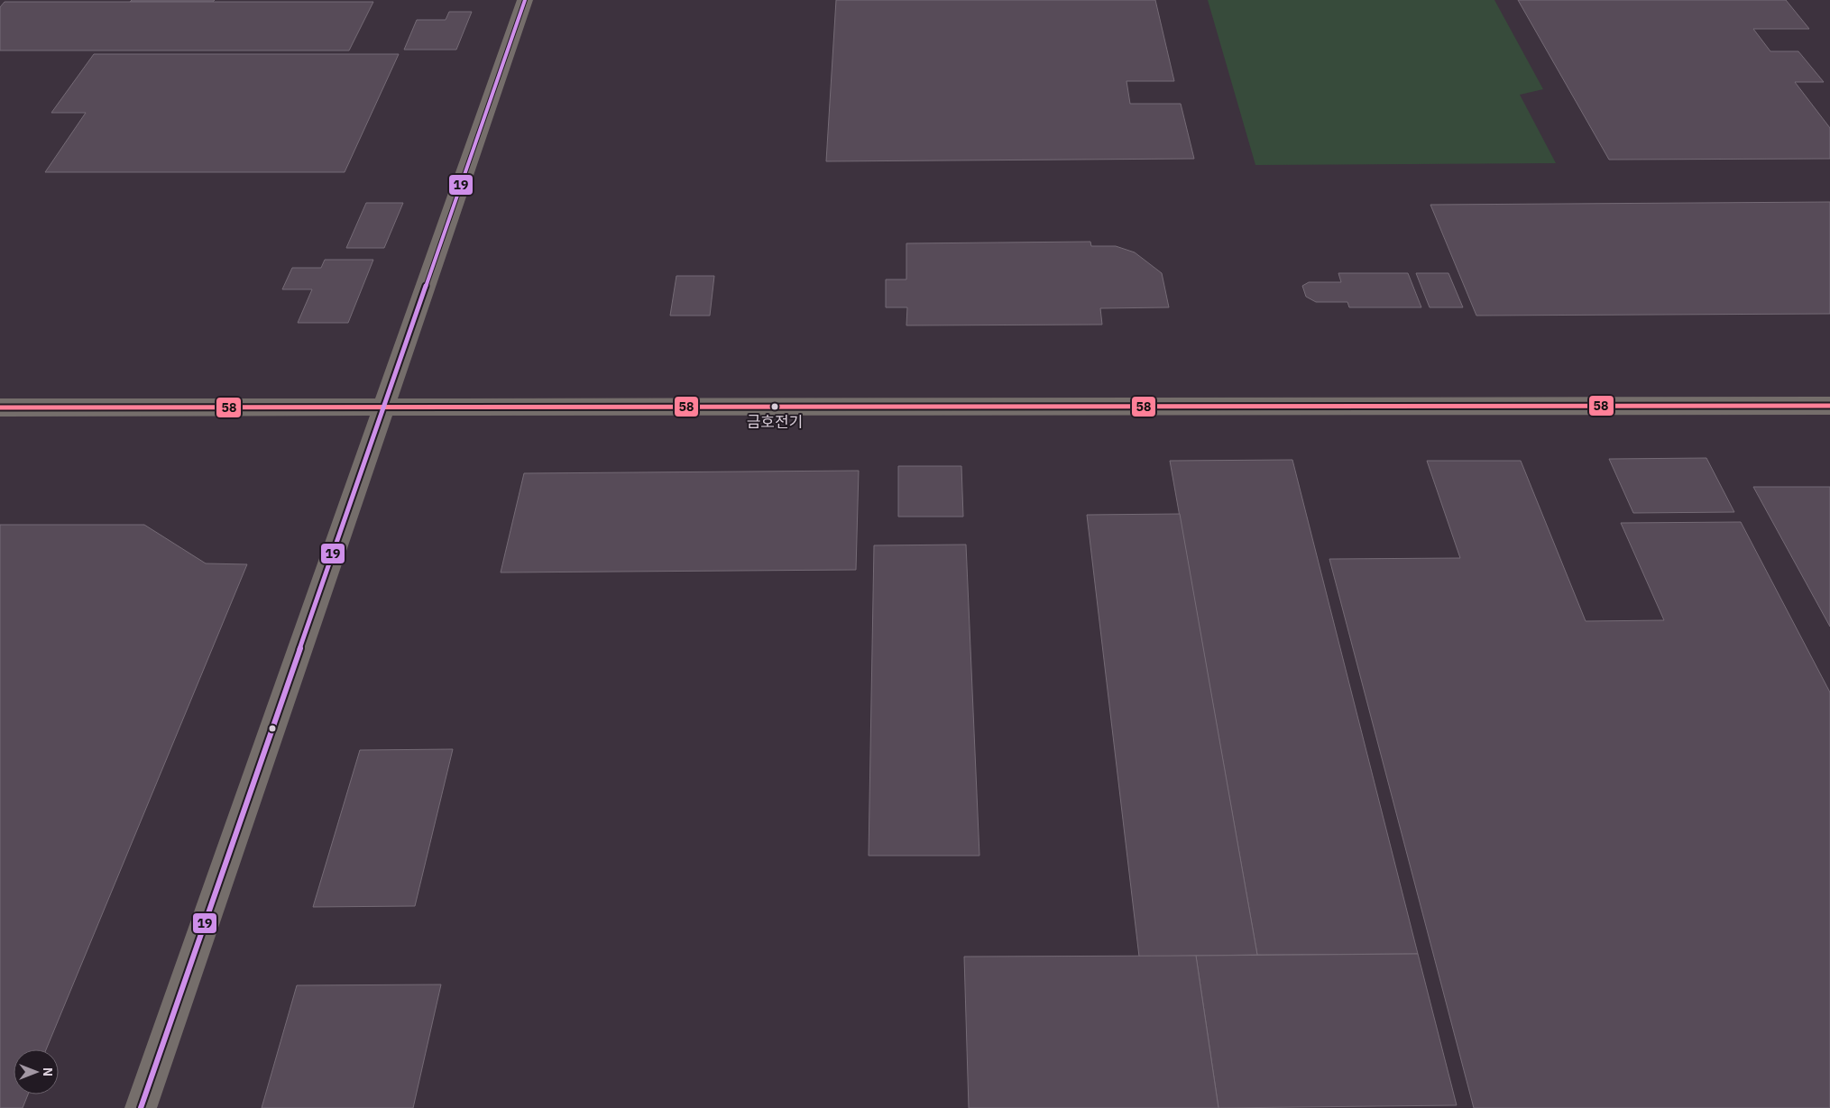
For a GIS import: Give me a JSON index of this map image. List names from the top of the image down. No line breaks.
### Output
{"places":["금호전기"],"lines":["transit line 19","transit line 58"],"north":"right"}
